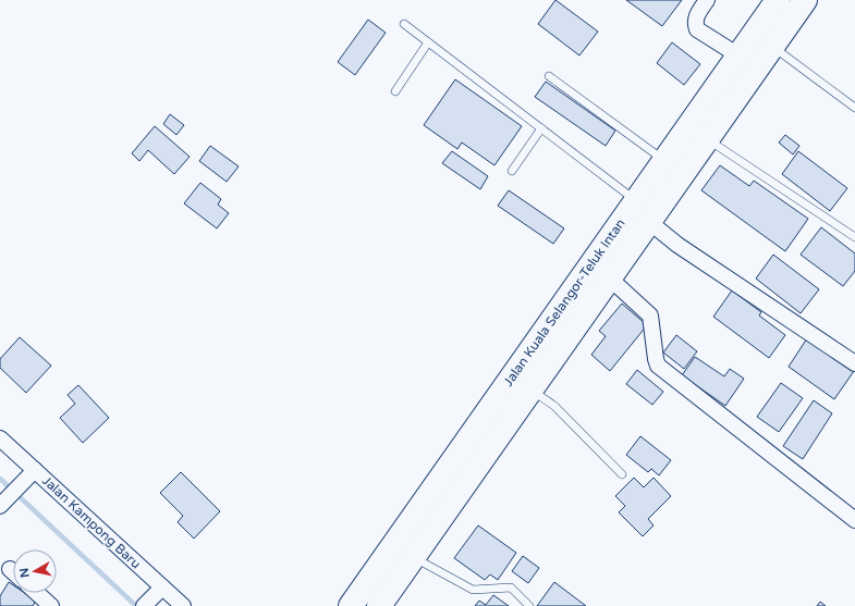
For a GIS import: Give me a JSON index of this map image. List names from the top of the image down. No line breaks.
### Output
{"streets":{"highway":["Jalan Kuala Selangor-Teluk Intan"],"street":["Jalan Kampong Baru"]},"north":"left"}
